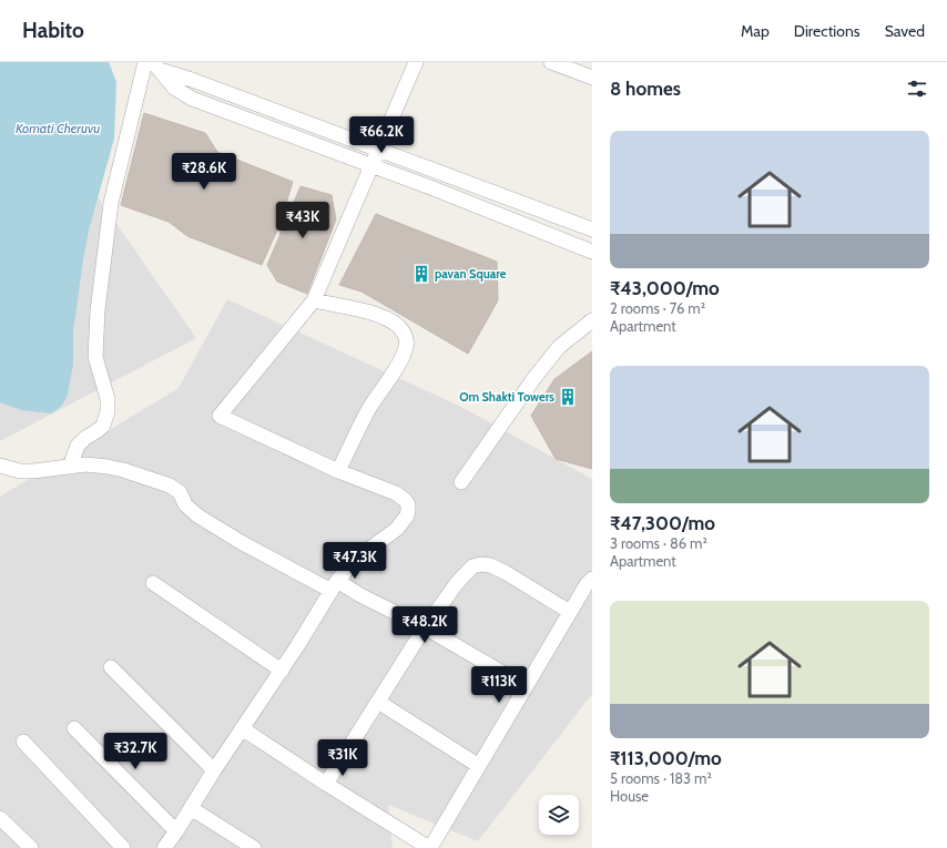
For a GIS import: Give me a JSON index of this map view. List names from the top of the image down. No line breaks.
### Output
{"water":["Komati Cheruvu"],"places":{"building":["pavan Square","Om Shakti Towers"]},"page":{"header":"Habito","nav":["Map","Directions","Saved"],"heading":"8 homes","list":[{"name":"₹43,000/mo","note":"2 rooms · 76 m² · Apartment"},{"name":"₹47,300/mo","note":"3 rooms · 86 m² · Apartment"},{"name":"₹113,000/mo","note":"5 rooms · 183 m² · House"}],"price":["₹66.2K","₹28.6K","₹43K","₹47.3K","₹48.2K","₹113K","₹32.7K","₹31K"]}}
